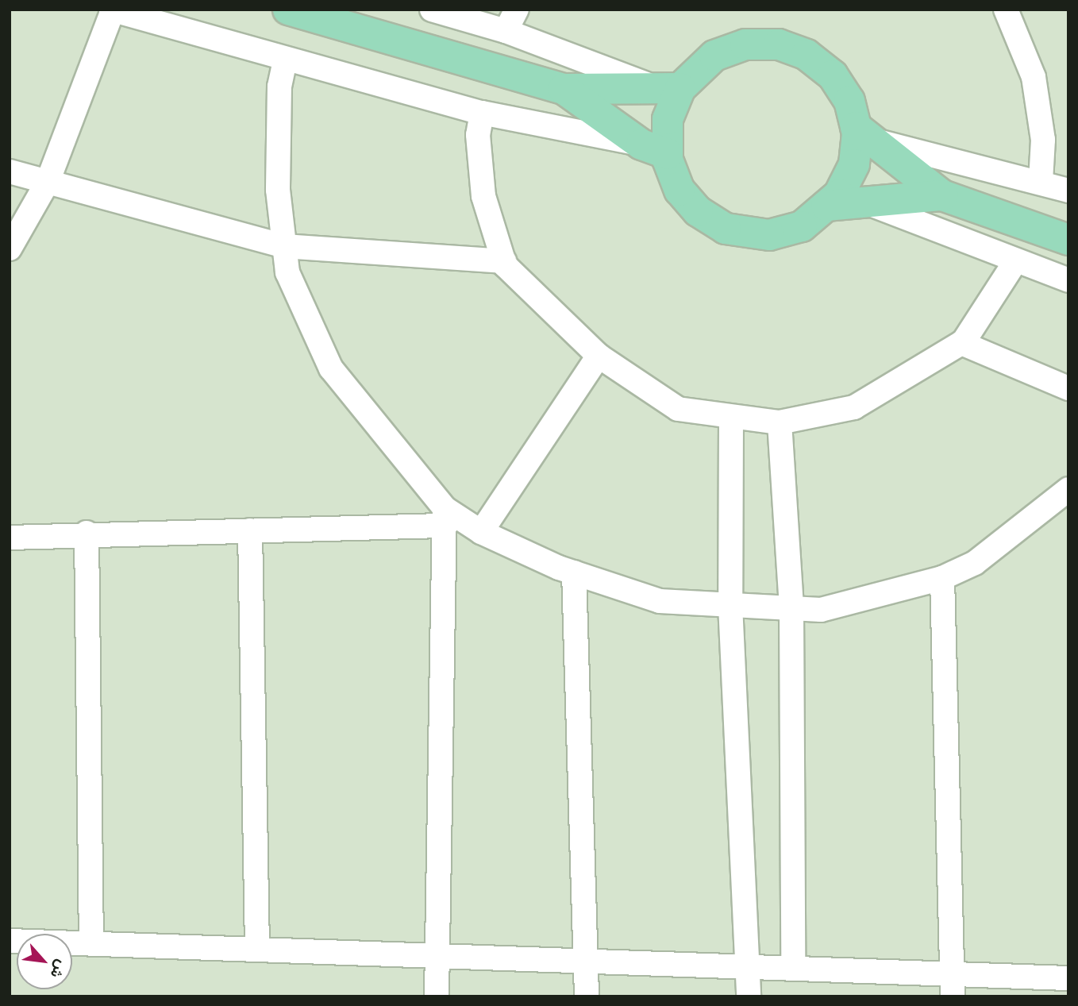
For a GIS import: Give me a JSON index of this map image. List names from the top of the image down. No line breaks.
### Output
{"north":"bottom right"}
